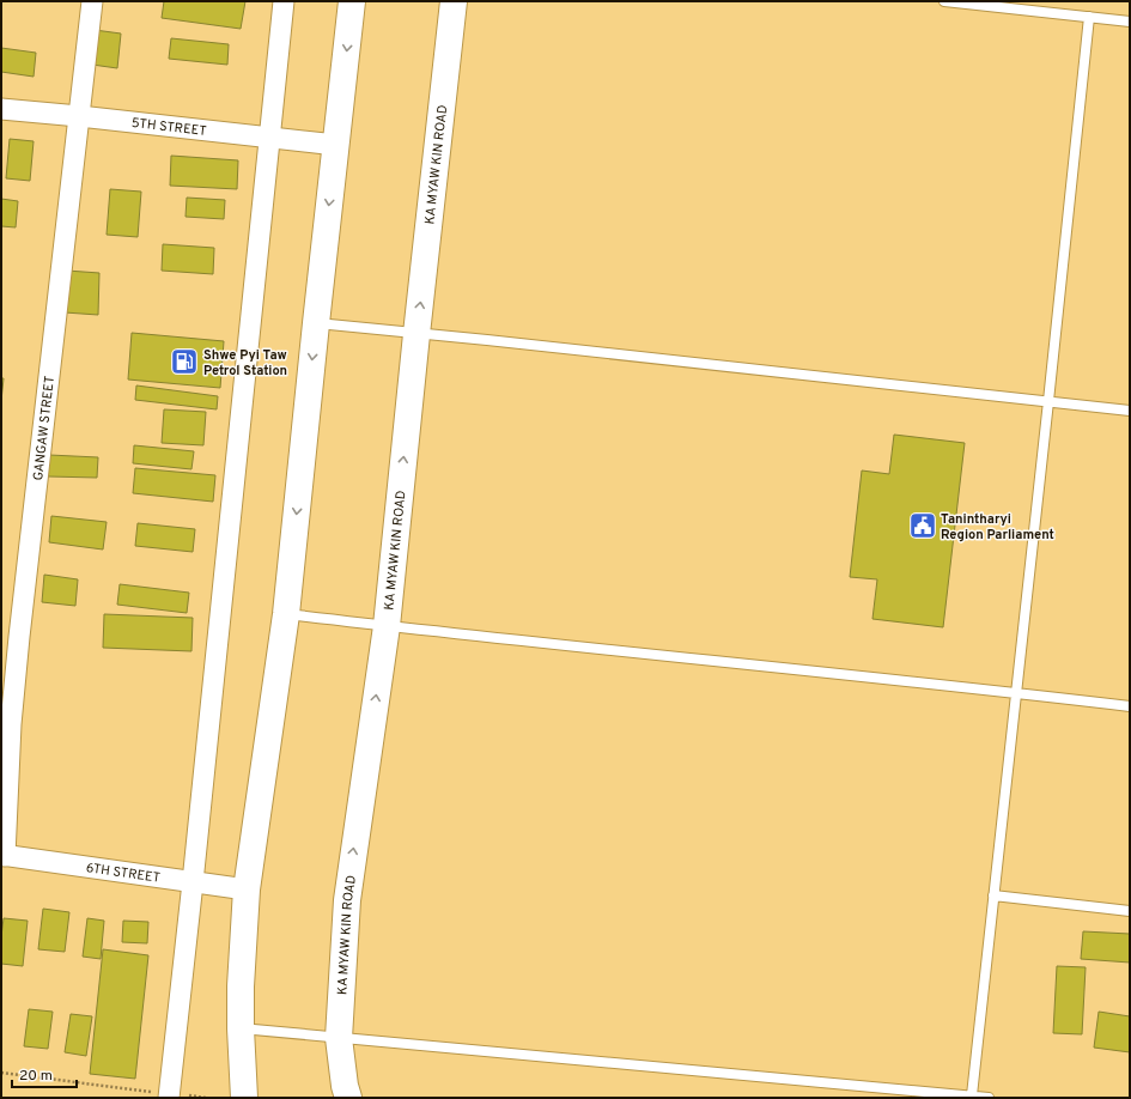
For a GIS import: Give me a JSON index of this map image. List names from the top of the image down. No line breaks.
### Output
{"streets":{"main road":["KA MYAW KIN ROAD"],"street":["5TH STREET","GANGAW STREET","6TH STREET"]},"crossings":[["5TH STREET","GANGAW STREET"],["GANGAW STREET","6TH STREET"]],"places":{"fuel station":["Shwe Pyi Taw Petrol Station"],"public building":["Tanintharyi Region Parliament"]},"scale_bar":"20 m"}
